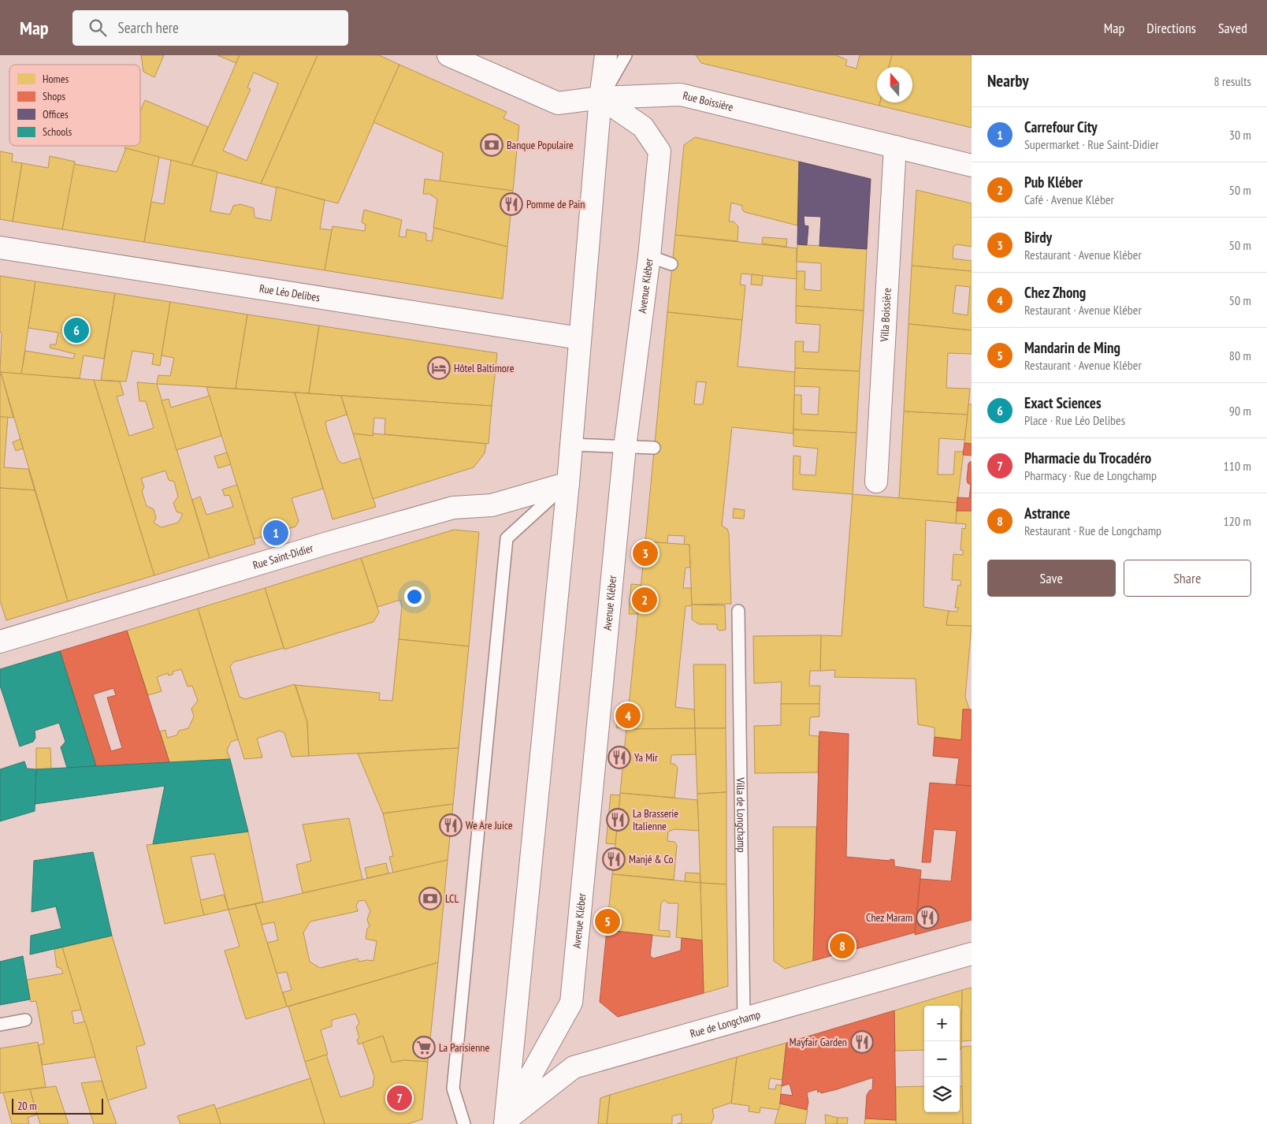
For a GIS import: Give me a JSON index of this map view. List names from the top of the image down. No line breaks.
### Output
{"streets":{"street":["Rue Boissière","Avenue Kléber","Rue Léo Delibes","Villa Boissière","Rue Saint-Didier","Rue de Longchamp"],"lane":["Villa de Longchamp"]},"crossings":[["Rue Boissière","Avenue Kléber"],["Rue Boissière","Villa Boissière"],["Avenue Kléber","Rue de Longchamp"],["Villa de Longchamp","Rue de Longchamp"]],"places":{"bank":["Banque Populaire","LCL"],"restaurant":["Pomme de Pain","Ya Mir","La Brasserie Italienne","We Are Juice","Manjé & Co","Chez Maram","Mayfair Garden"],"hotel":["Hôtel Baltimore"],"supermarket":["La Parisienne"]},"legend":["Homes","Shops","Offices","Schools"],"scale_bar":"20 m","north":"top","page":{"header":"Map","search":"Search here","nav":["Map","Directions","Saved"],"heading":["Nearby","8 results"],"list":[{"mark":"1","name":"Carrefour City","note":"Supermarket · Rue Saint-Didier","value":"30 m"},{"mark":"2","name":"Pub Kléber","note":"Café · Avenue Kléber","value":"50 m"},{"mark":"3","name":"Birdy","note":"Restaurant · Avenue Kléber","value":"50 m"},{"mark":"4","name":"Chez Zhong","note":"Restaurant · Avenue Kléber","value":"50 m"},{"mark":"5","name":"Mandarin de Ming","note":"Restaurant · Avenue Kléber","value":"80 m"},{"mark":"6","name":"Exact Sciences","note":"Place · Rue Léo Delibes","value":"90 m"},{"mark":"7","name":"Pharmacie du Trocadéro","note":"Pharmacy · Rue de Longchamp","value":"110 m"},{"mark":"8","name":"Astrance","note":"Restaurant · Rue de Longchamp","value":"120 m"}],"pins":["6","1","3","2","4","5","8","7"],"buttons":["Save","Share"],"map_buttons":["+","−"],"scale":"20 m"}}
